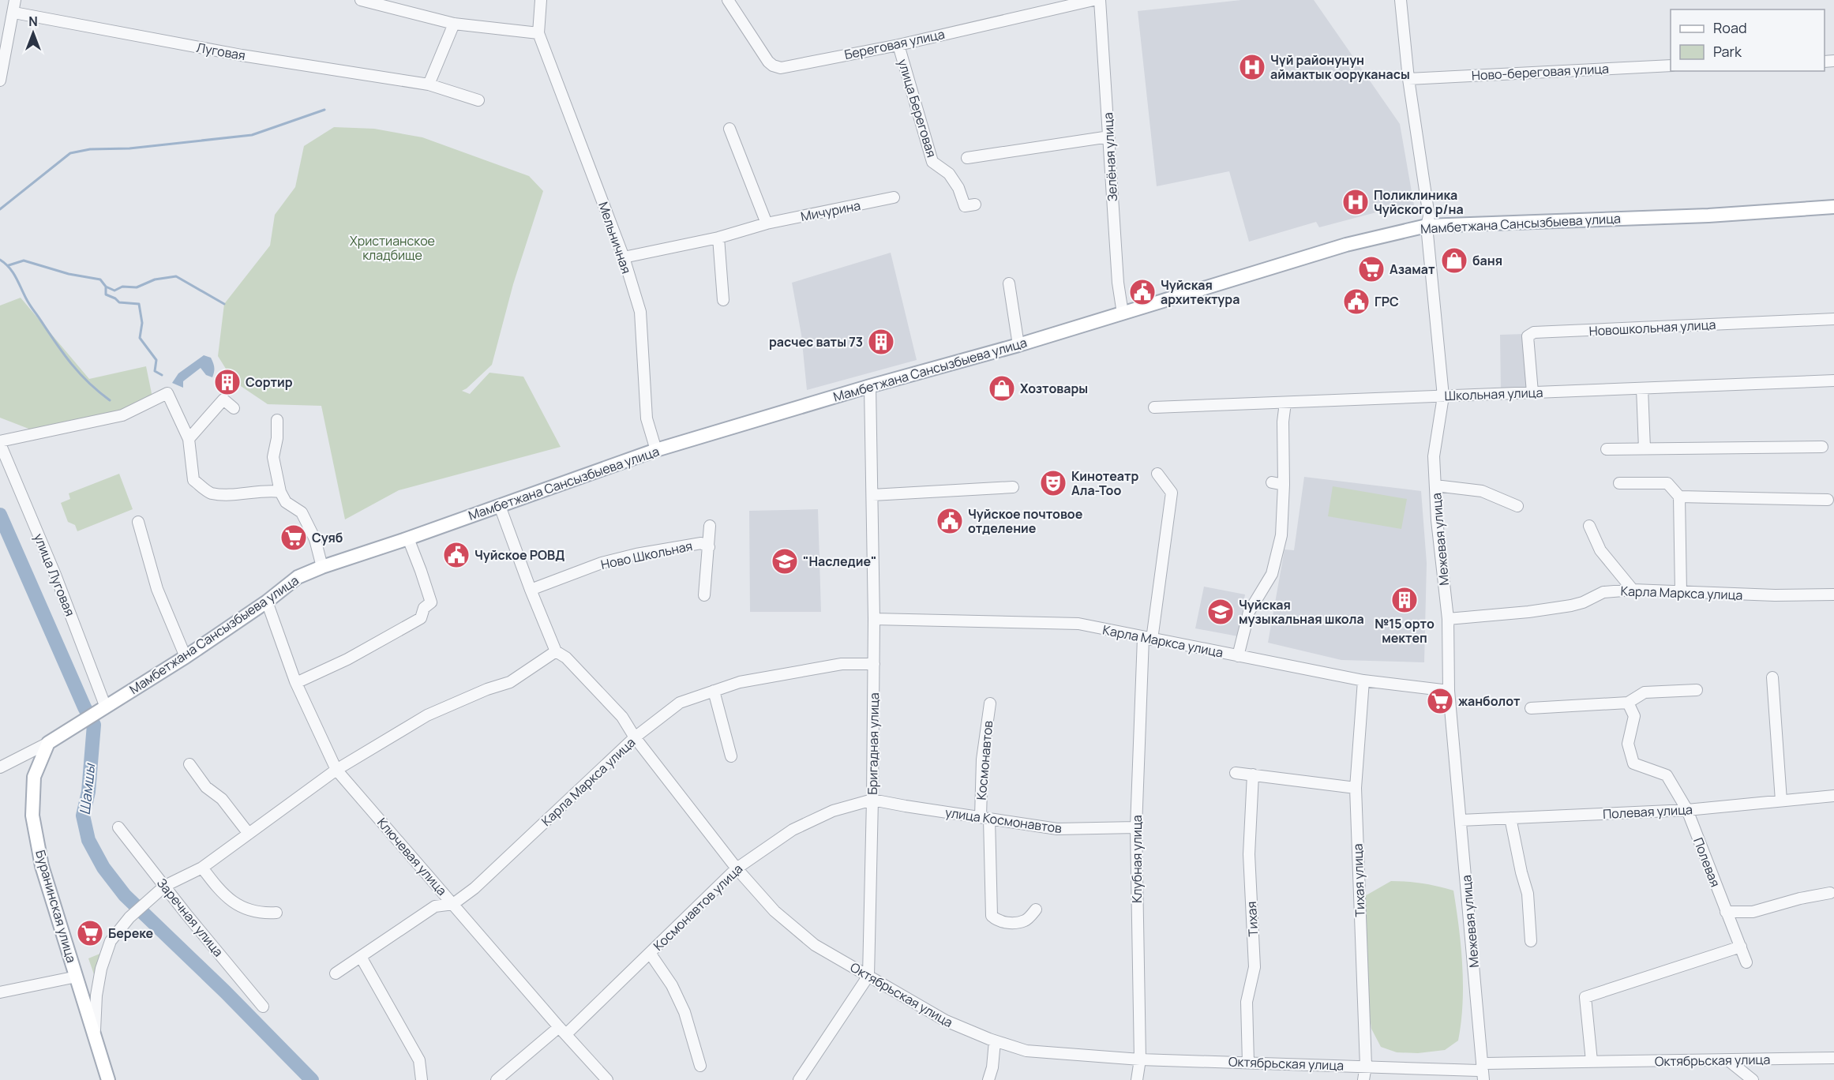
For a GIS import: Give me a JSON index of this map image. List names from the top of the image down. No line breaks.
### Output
{"streets":{"main road":["Мамбетжана Сансызбыева улица","Буранинская улица"],"street":["Береговая улица","Луговая","Ново-береговая улица","улица Береговая","Зелёная улица","Мичурина","Мельничная","Новошкольная улица","Школьная улица","Межевая улица","Ново Школьная","улица Луговая","Карла Маркса улица","Бригадная улица","Космонавтов","Полевая улица","улица Космонавтов","Ключевая улица","Клубная улица","Полевая","Тихая улица","Космонавтов улица","Заречная улица","Тихая","Октябрьская улица"]},"crossings":[["Береговая улица","улица Береговая"],["Ново-береговая улица","Межевая улица"],["Зелёная улица","Мамбетжана Сансызбыева улица"],["Мичурина","Мельничная"],["Мамбетжана Сансызбыева улица","Мельничная"],["Мамбетжана Сансызбыева улица","Межевая улица"],["Мамбетжана Сансызбыева улица","улица Луговая"],["Мамбетжана Сансызбыева улица","Бригадная улица"],["Мамбетжана Сансызбыева улица","Ключевая улица"],["Мамбетжана Сансызбыева улица","Буранинская улица"],["Мамбетжана Сансызбыева улица","Октябрьская улица"],["Новошкольная улица","Школьная улица"],["Школьная улица","Межевая улица"],["Межевая улица","Карла Маркса улица"],["Межевая улица","Полевая улица"],["Межевая улица","Октябрьская улица"],["Ново Школьная","Октябрьская улица"],["Карла Маркса улица","Бригадная улица"],["Карла Маркса улица","Ключевая улица"],["Карла Маркса улица","Клубная улица"],["Карла Маркса улица","Тихая улица"],["Карла Маркса улица","Октябрьская улица"],["Бригадная улица","улица Космонавтов"],["Бригадная улица","Космонавтов улица"],["Бригадная улица","Октябрьская улица"],["Космонавтов","улица Космонавтов"],["Полевая улица","Полевая"],["улица Космонавтов","Клубная улица"],["улица Космонавтов","Космонавтов улица"],["Ключевая улица","Космонавтов улица"],["Клубная улица","Октябрьская улица"],["Тихая улица","Октябрьская улица"],["Космонавтов улица","Октябрьская улица"],["Тихая","Октябрьская улица"]],"water":["Шамшы"],"parks":["Христианское кладбище"],"places":{"hospital":["Чүй районунун аймактык ооруканасы","Поликлиника Чуйского р/на"],"shop":["баня","Хозтовары"],"supermarket":["Азамат","Суяб","жанболот","Береке"],"public building":["Чуйская архитектура","ГРС","Чуйское почтовое отделение","Чуйское РОВД"],"building":["расчес ваты 73","Сортир","№15 орто мектеп"],"theatre":["Кинотеатр Ала-Тоо"],"school or university":["\"Наследие\"","Чуйская музыкальная школа"]},"legend":["Road","Park"],"north":"top"}
